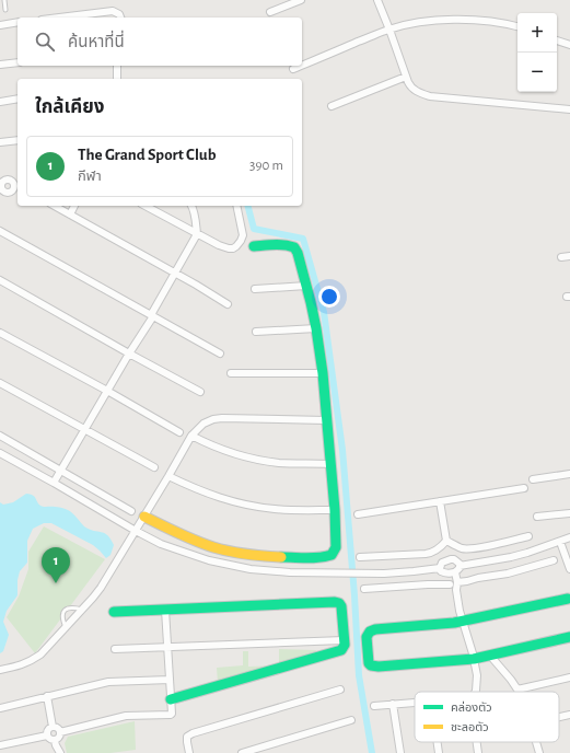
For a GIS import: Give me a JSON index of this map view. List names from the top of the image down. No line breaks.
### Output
{"legend":["คล่องตัว","ชะลอตัว"],"page":{"map_buttons":["+","−"],"search":"ค้นหาที่นี่","heading":"ใกล้เคียง","list":[{"mark":"1","name":"The Grand Sport Club","note":"กีฬา","value":"390 m"}],"pins":"1"}}
